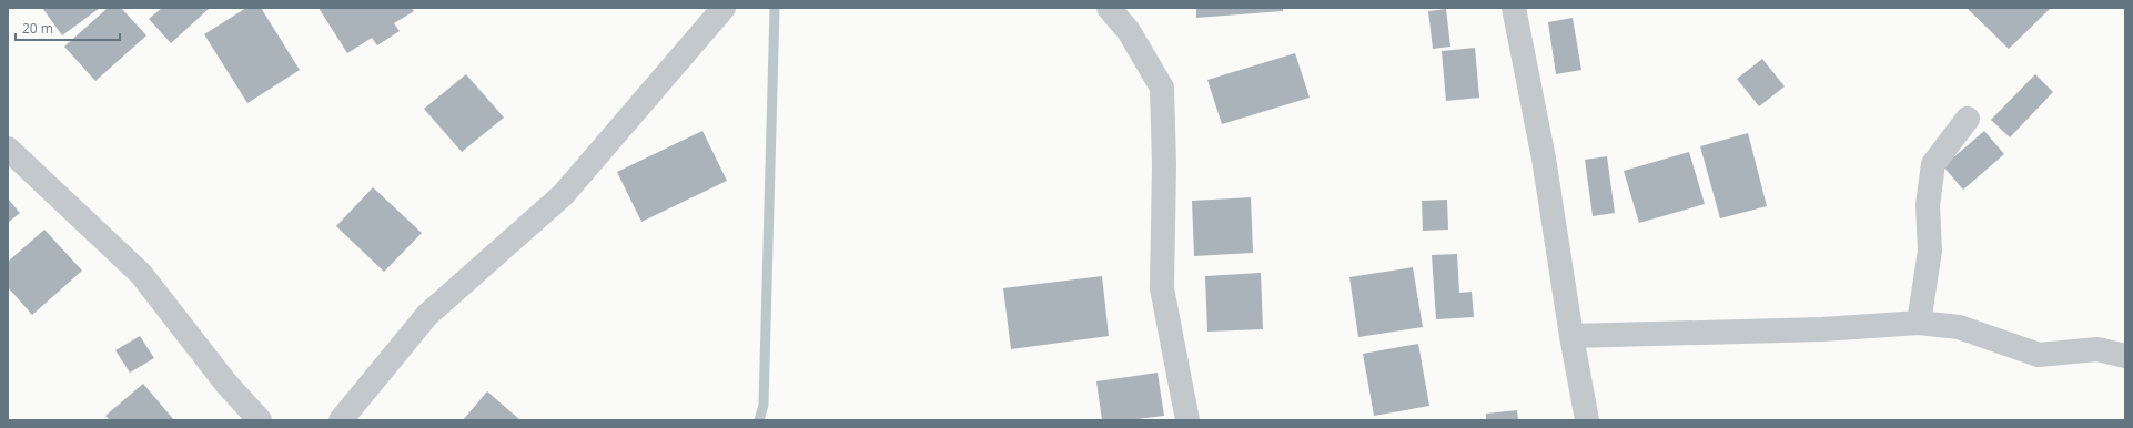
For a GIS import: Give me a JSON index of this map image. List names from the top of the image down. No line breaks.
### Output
{"scale_bar":"20 m"}
